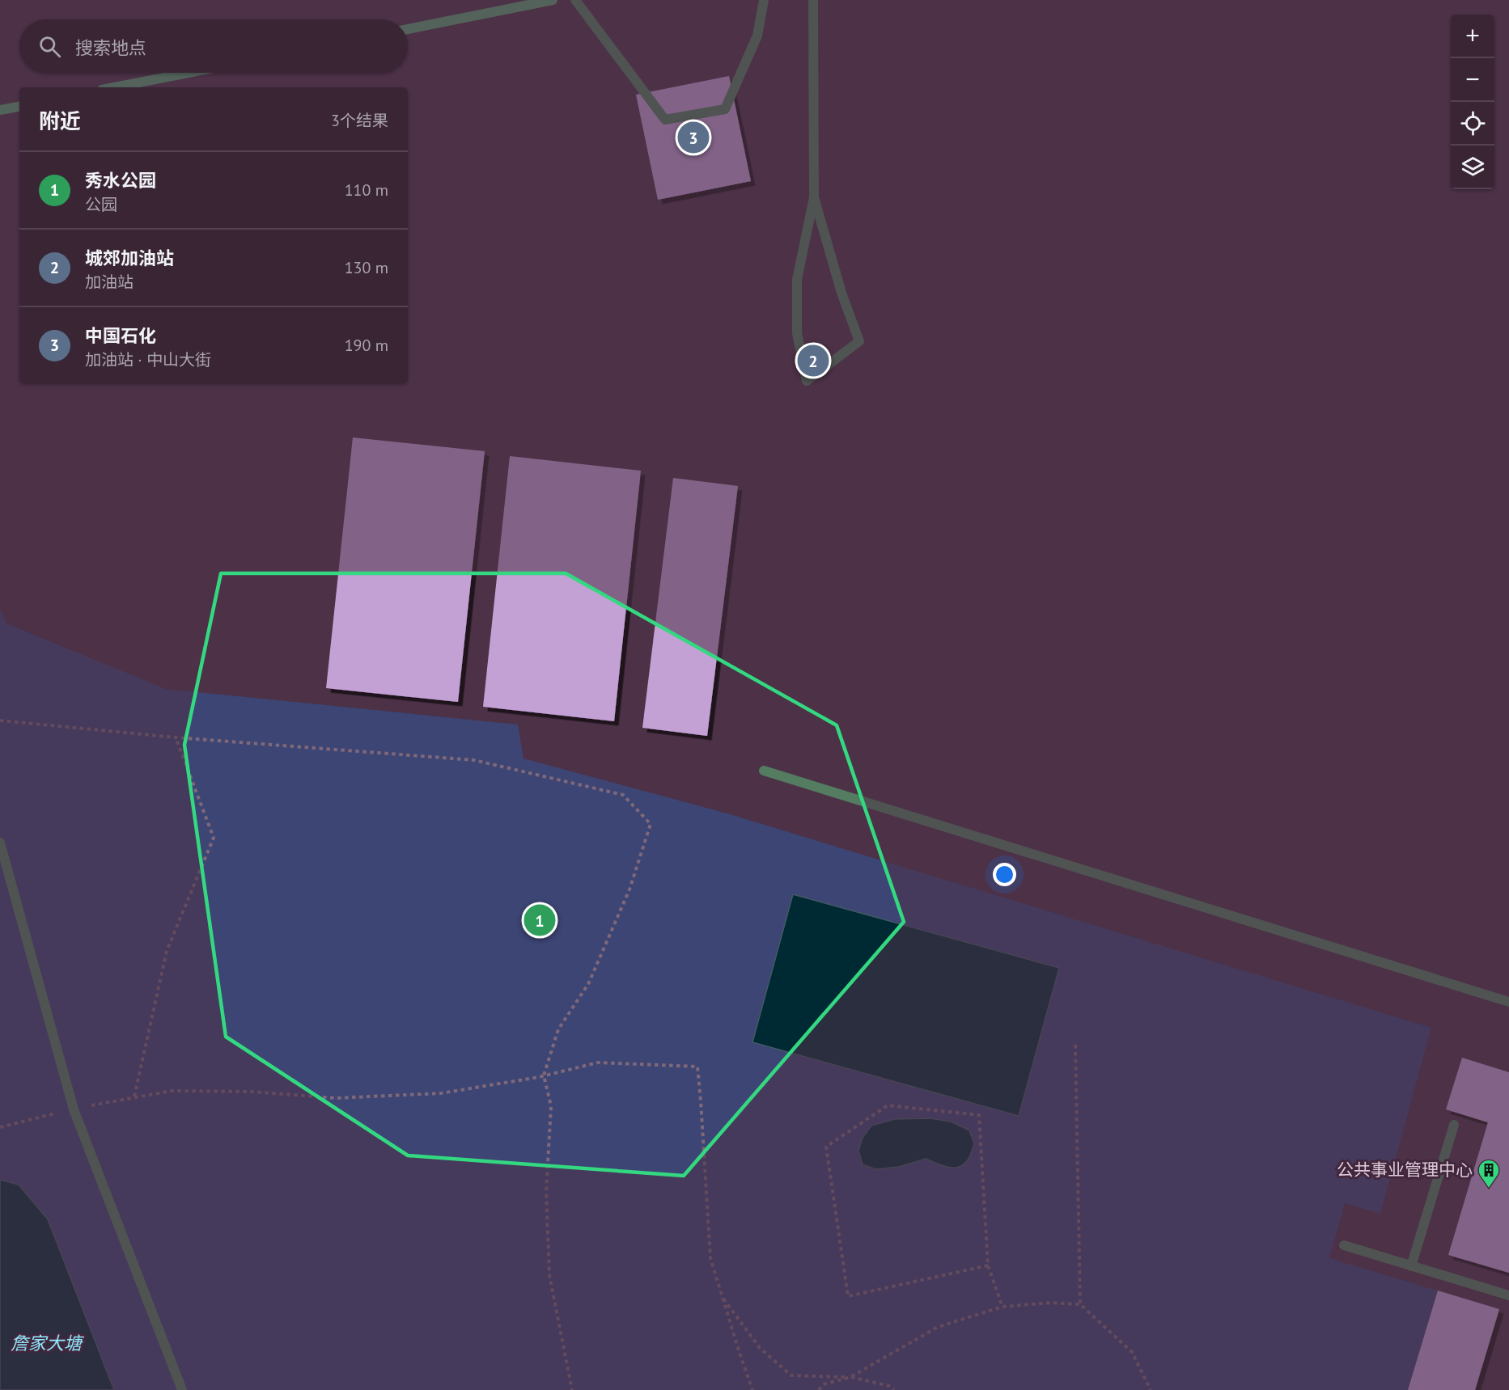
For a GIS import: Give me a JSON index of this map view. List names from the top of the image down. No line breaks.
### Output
{"water":["詹家大塘"],"places":{"building":["公共事业管理中心"]},"page":{"map_buttons":["+","−"],"search":"搜索地点","heading":["附近","3个结果"],"pins":["3","2","1"],"list":[{"mark":"1","name":"秀水公园","note":"公园","value":"110 m"},{"mark":"2","name":"城郊加油站","note":"加油站","value":"130 m"},{"mark":"3","name":"中国石化","note":"加油站 · 中山大街","value":"190 m"}]}}
